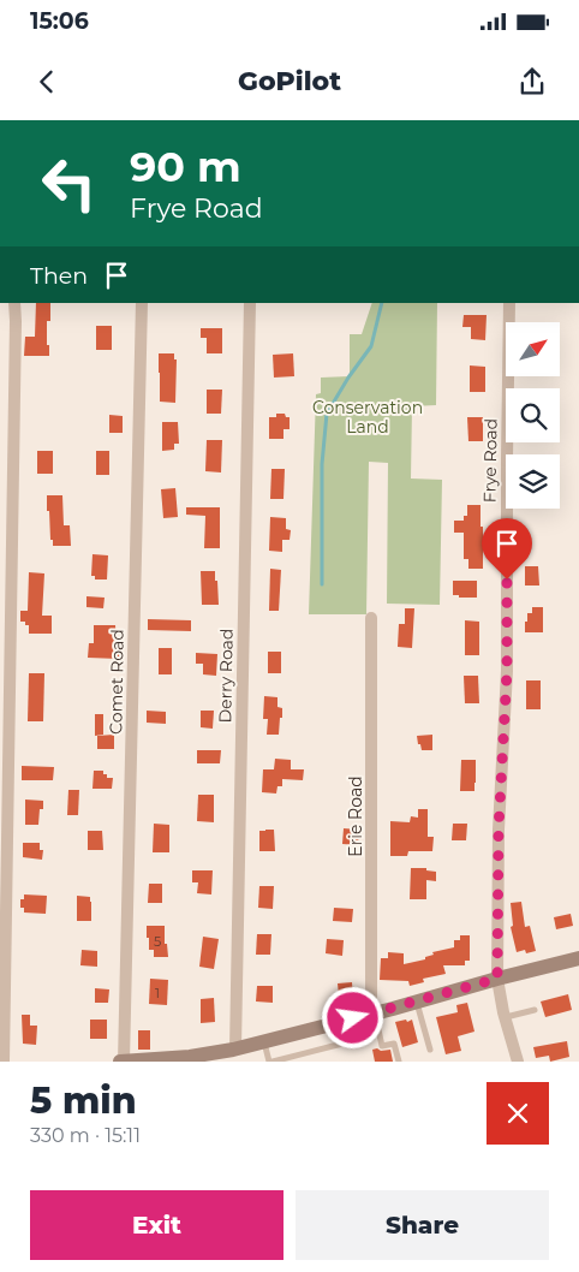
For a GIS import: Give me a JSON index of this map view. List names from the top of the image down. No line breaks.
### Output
{"streets":{"street":["Frye Road","Derry Road","Comet Road","Erie Road"]},"parks":["Conservation Land"],"house_numbers":["5","1"],"north":"top right","page":{"status":"15:06","header":"GoPilot","turn":["90 m","Frye Road"],"then":"Then","heading":["5 min","330 m · 15:11"],"buttons":["Exit","Share"]}}
